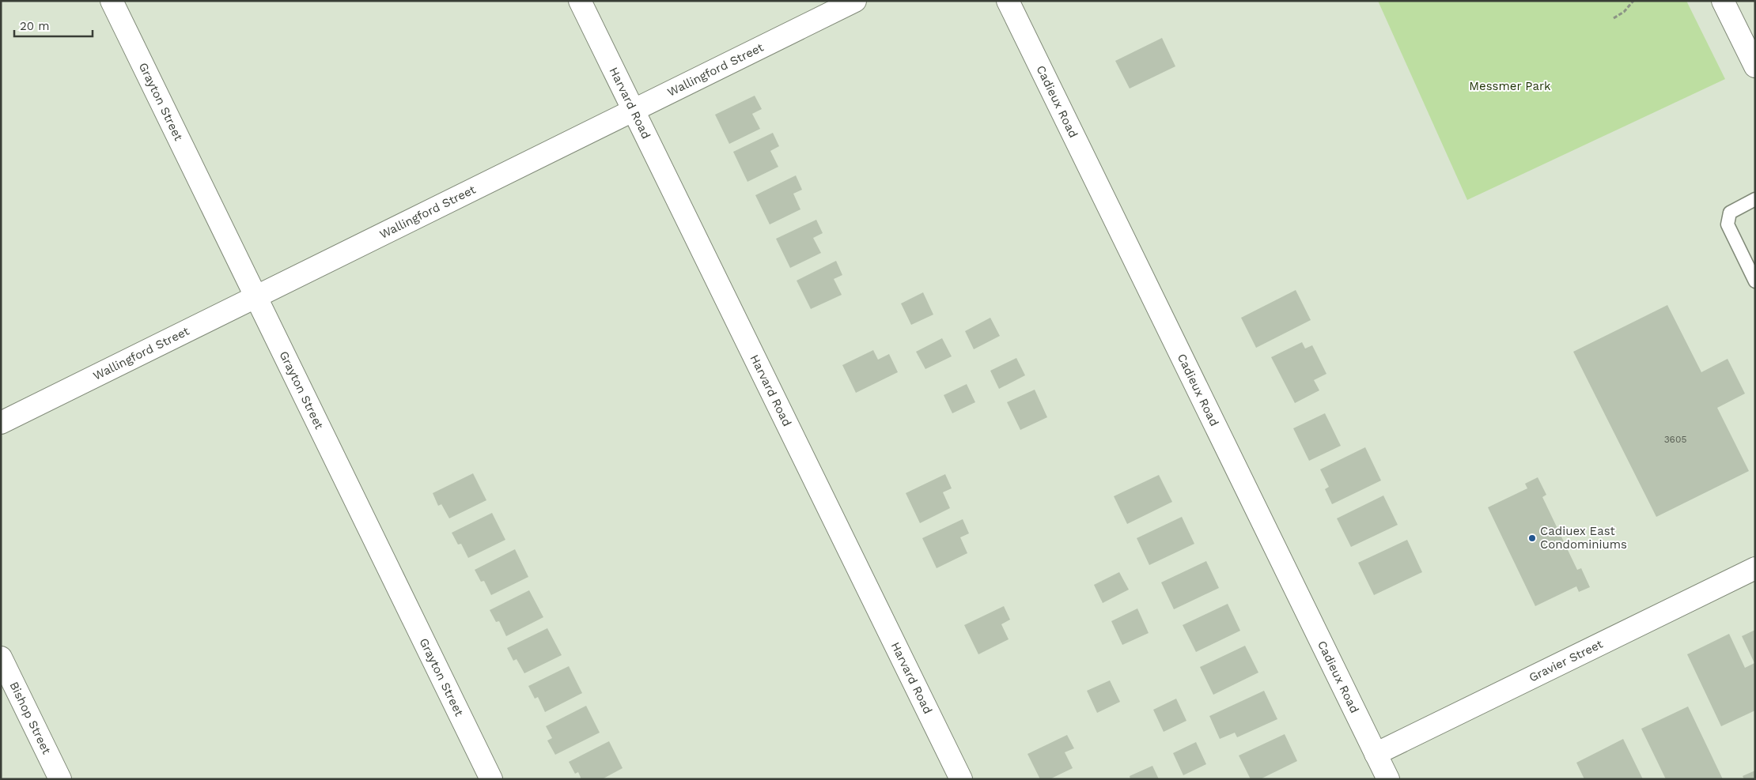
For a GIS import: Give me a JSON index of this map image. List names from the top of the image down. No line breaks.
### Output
{"streets":{"street":["Wallingford Street","Grayton Street","Harvard Road","Cadieux Road","Gravier Street","Bishop Street"]},"crossings":[["Wallingford Street","Grayton Street"],["Wallingford Street","Harvard Road"],["Cadieux Road","Gravier Street"]],"parks":["Messmer Park"],"places":["Cadiuex East Condominiums"],"house_numbers":["3605"],"scale_bar":"20 m"}
